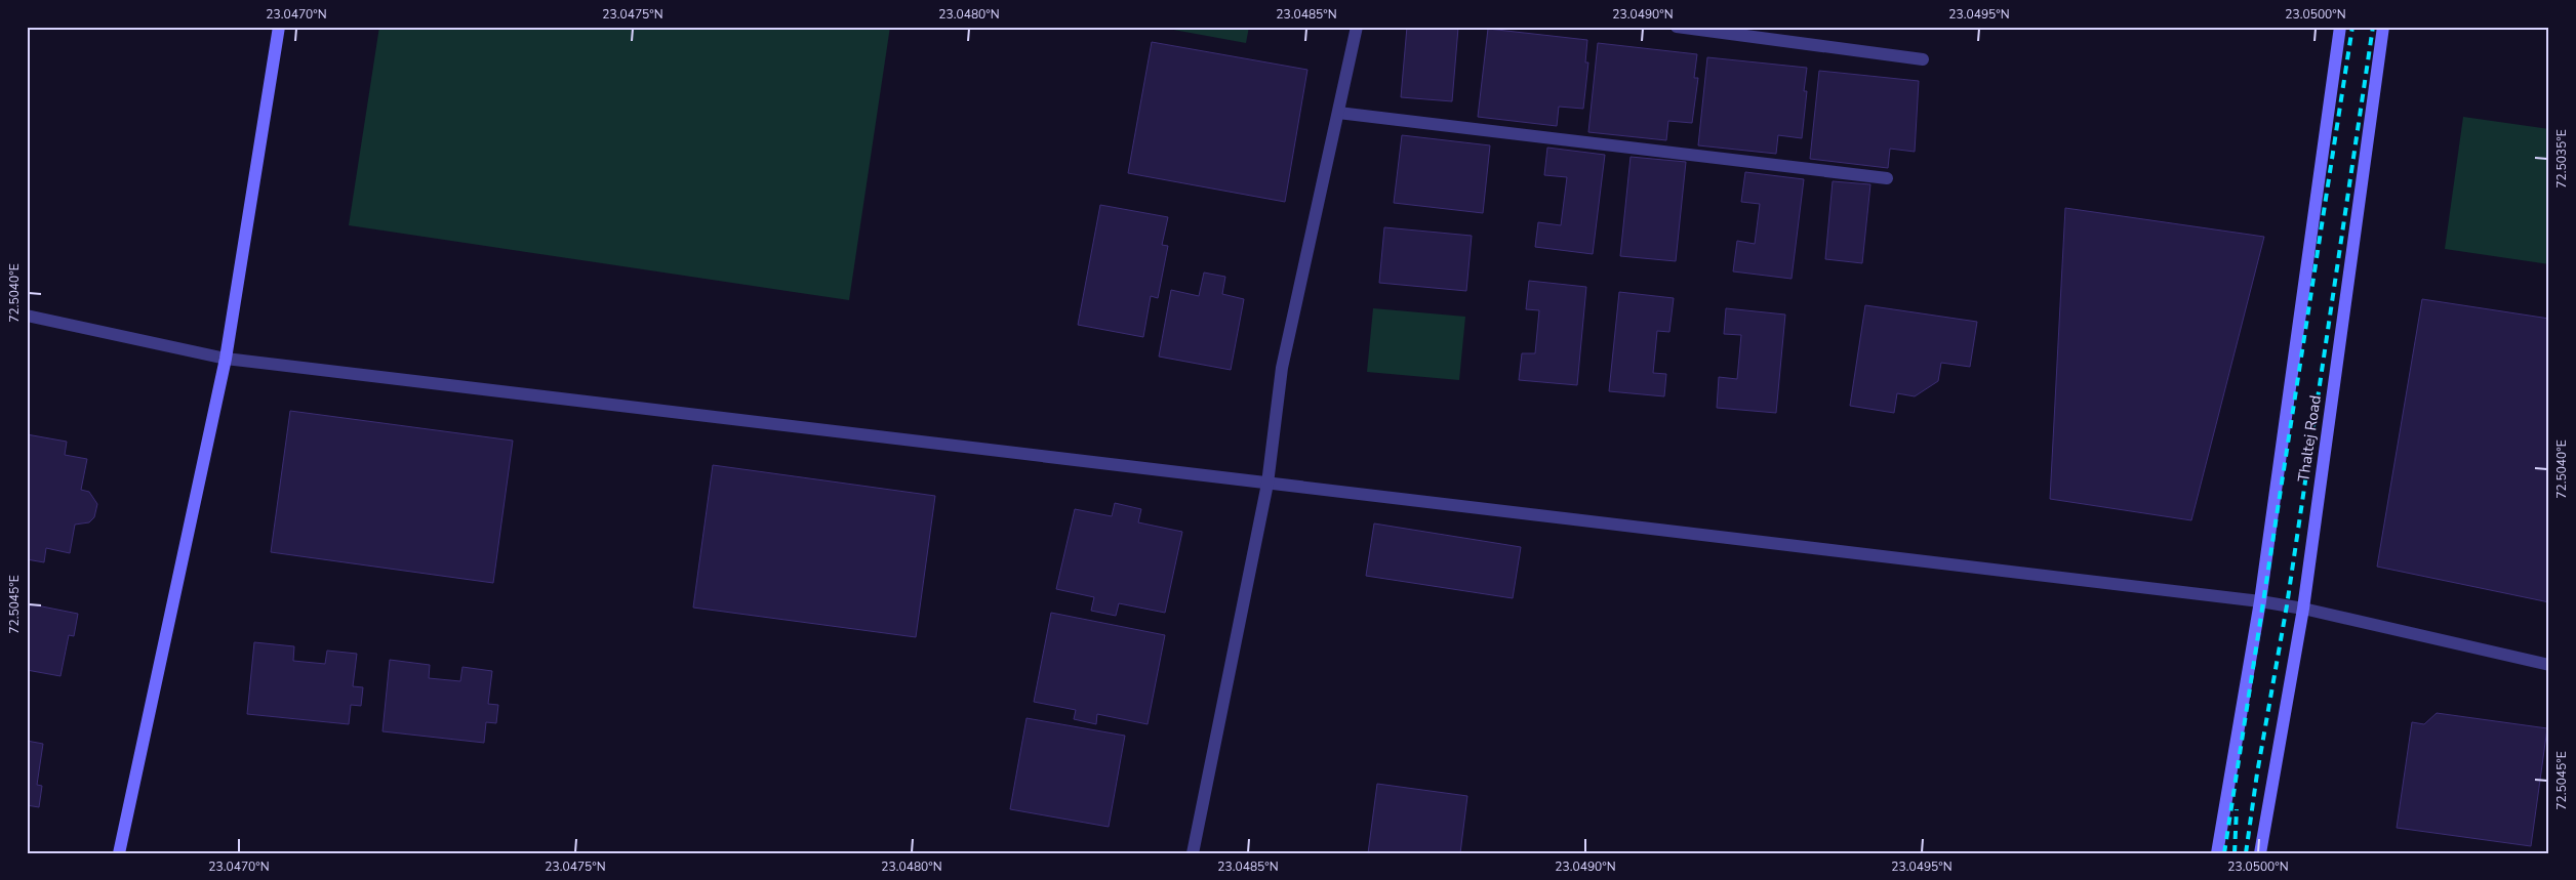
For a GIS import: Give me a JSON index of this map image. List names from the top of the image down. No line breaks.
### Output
{"streets":{"main road":["Thaltej Road"]},"coordinates":["23.0470°N","23.0475°N","23.0480°N","23.0485°N","23.0490°N","23.0495°N","23.0500°N","72.5035°E","72.5040°E","72.5045°E"]}
